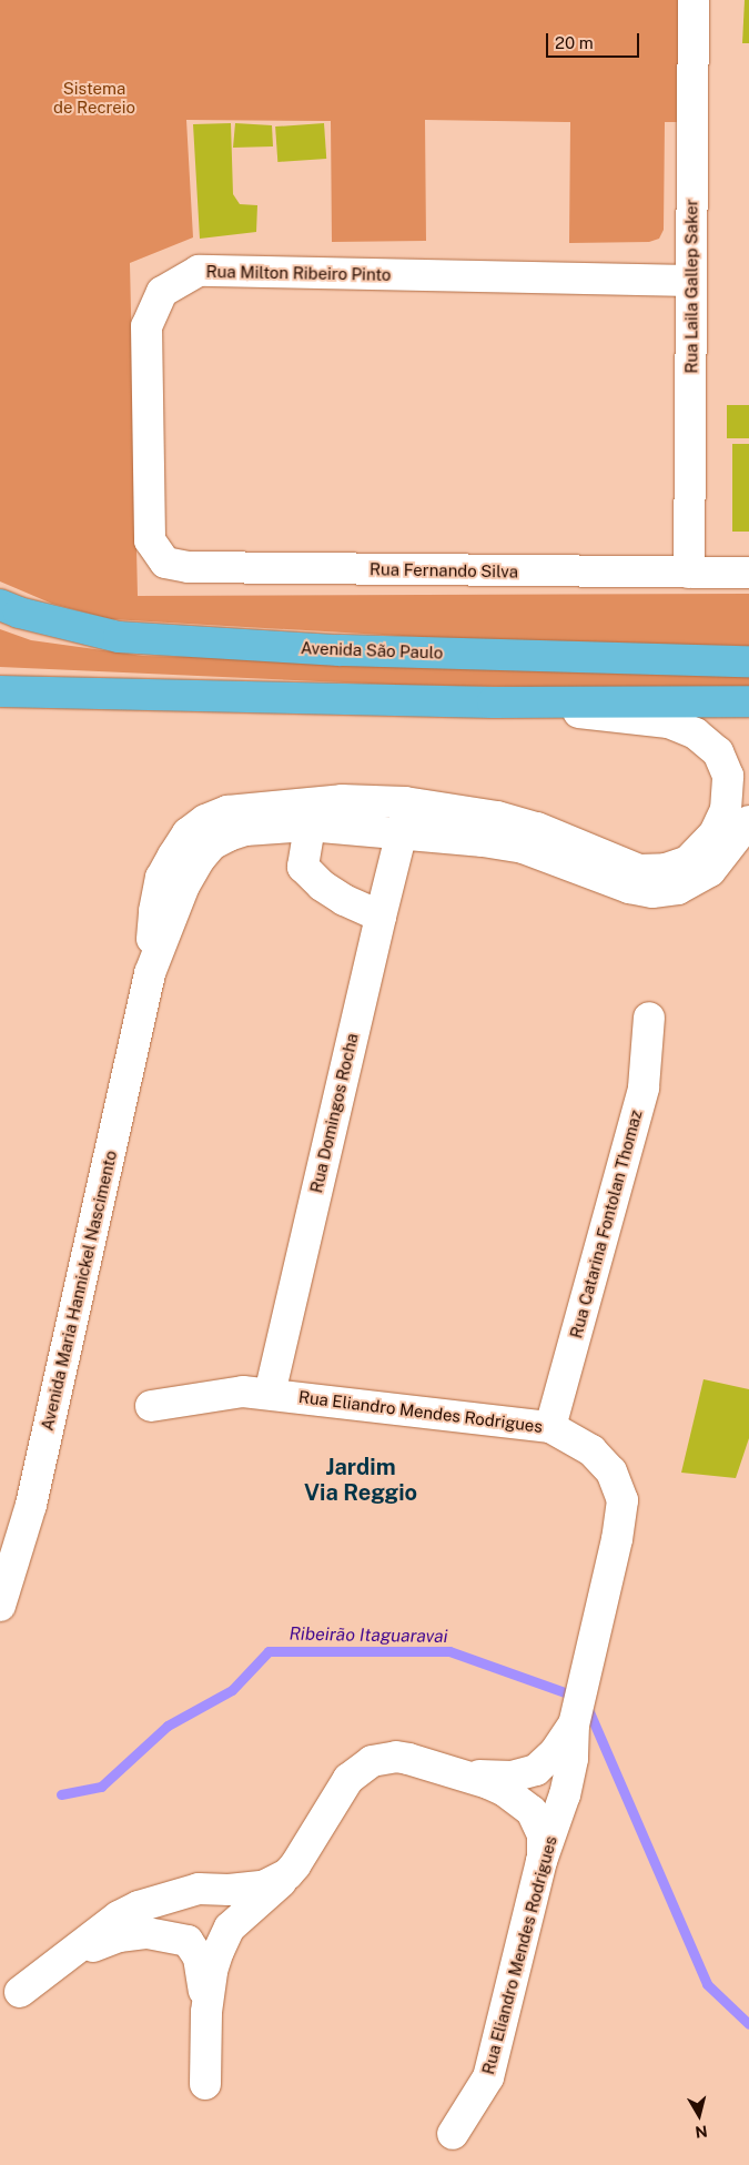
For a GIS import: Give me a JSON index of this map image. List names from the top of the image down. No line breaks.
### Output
{"streets":{"main road":["Avenida São Paulo"],"street":["Rua Milton Ribeiro Pinto","Rua Laila Gallep Saker","Rua Fernando Silva","Rua Domingos Rocha","Rua Catarina Fontolan Thomaz","Avenida Maria Hannickel Nascimento","Rua Eliandro Mendes Rodrigues"]},"crossings":[["Rua Milton Ribeiro Pinto","Rua Laila Gallep Saker"],["Rua Milton Ribeiro Pinto","Rua Fernando Silva"],["Rua Laila Gallep Saker","Rua Fernando Silva"],["Rua Domingos Rocha","Avenida Maria Hannickel Nascimento"],["Rua Domingos Rocha","Rua Eliandro Mendes Rodrigues"],["Rua Catarina Fontolan Thomaz","Rua Eliandro Mendes Rodrigues"]],"districts":["Jardim Via Reggio"],"water":["Ribeirão Itaguaravai"],"parks":["Sistema de Recreio"],"scale_bar":"20 m","north":"bottom"}
